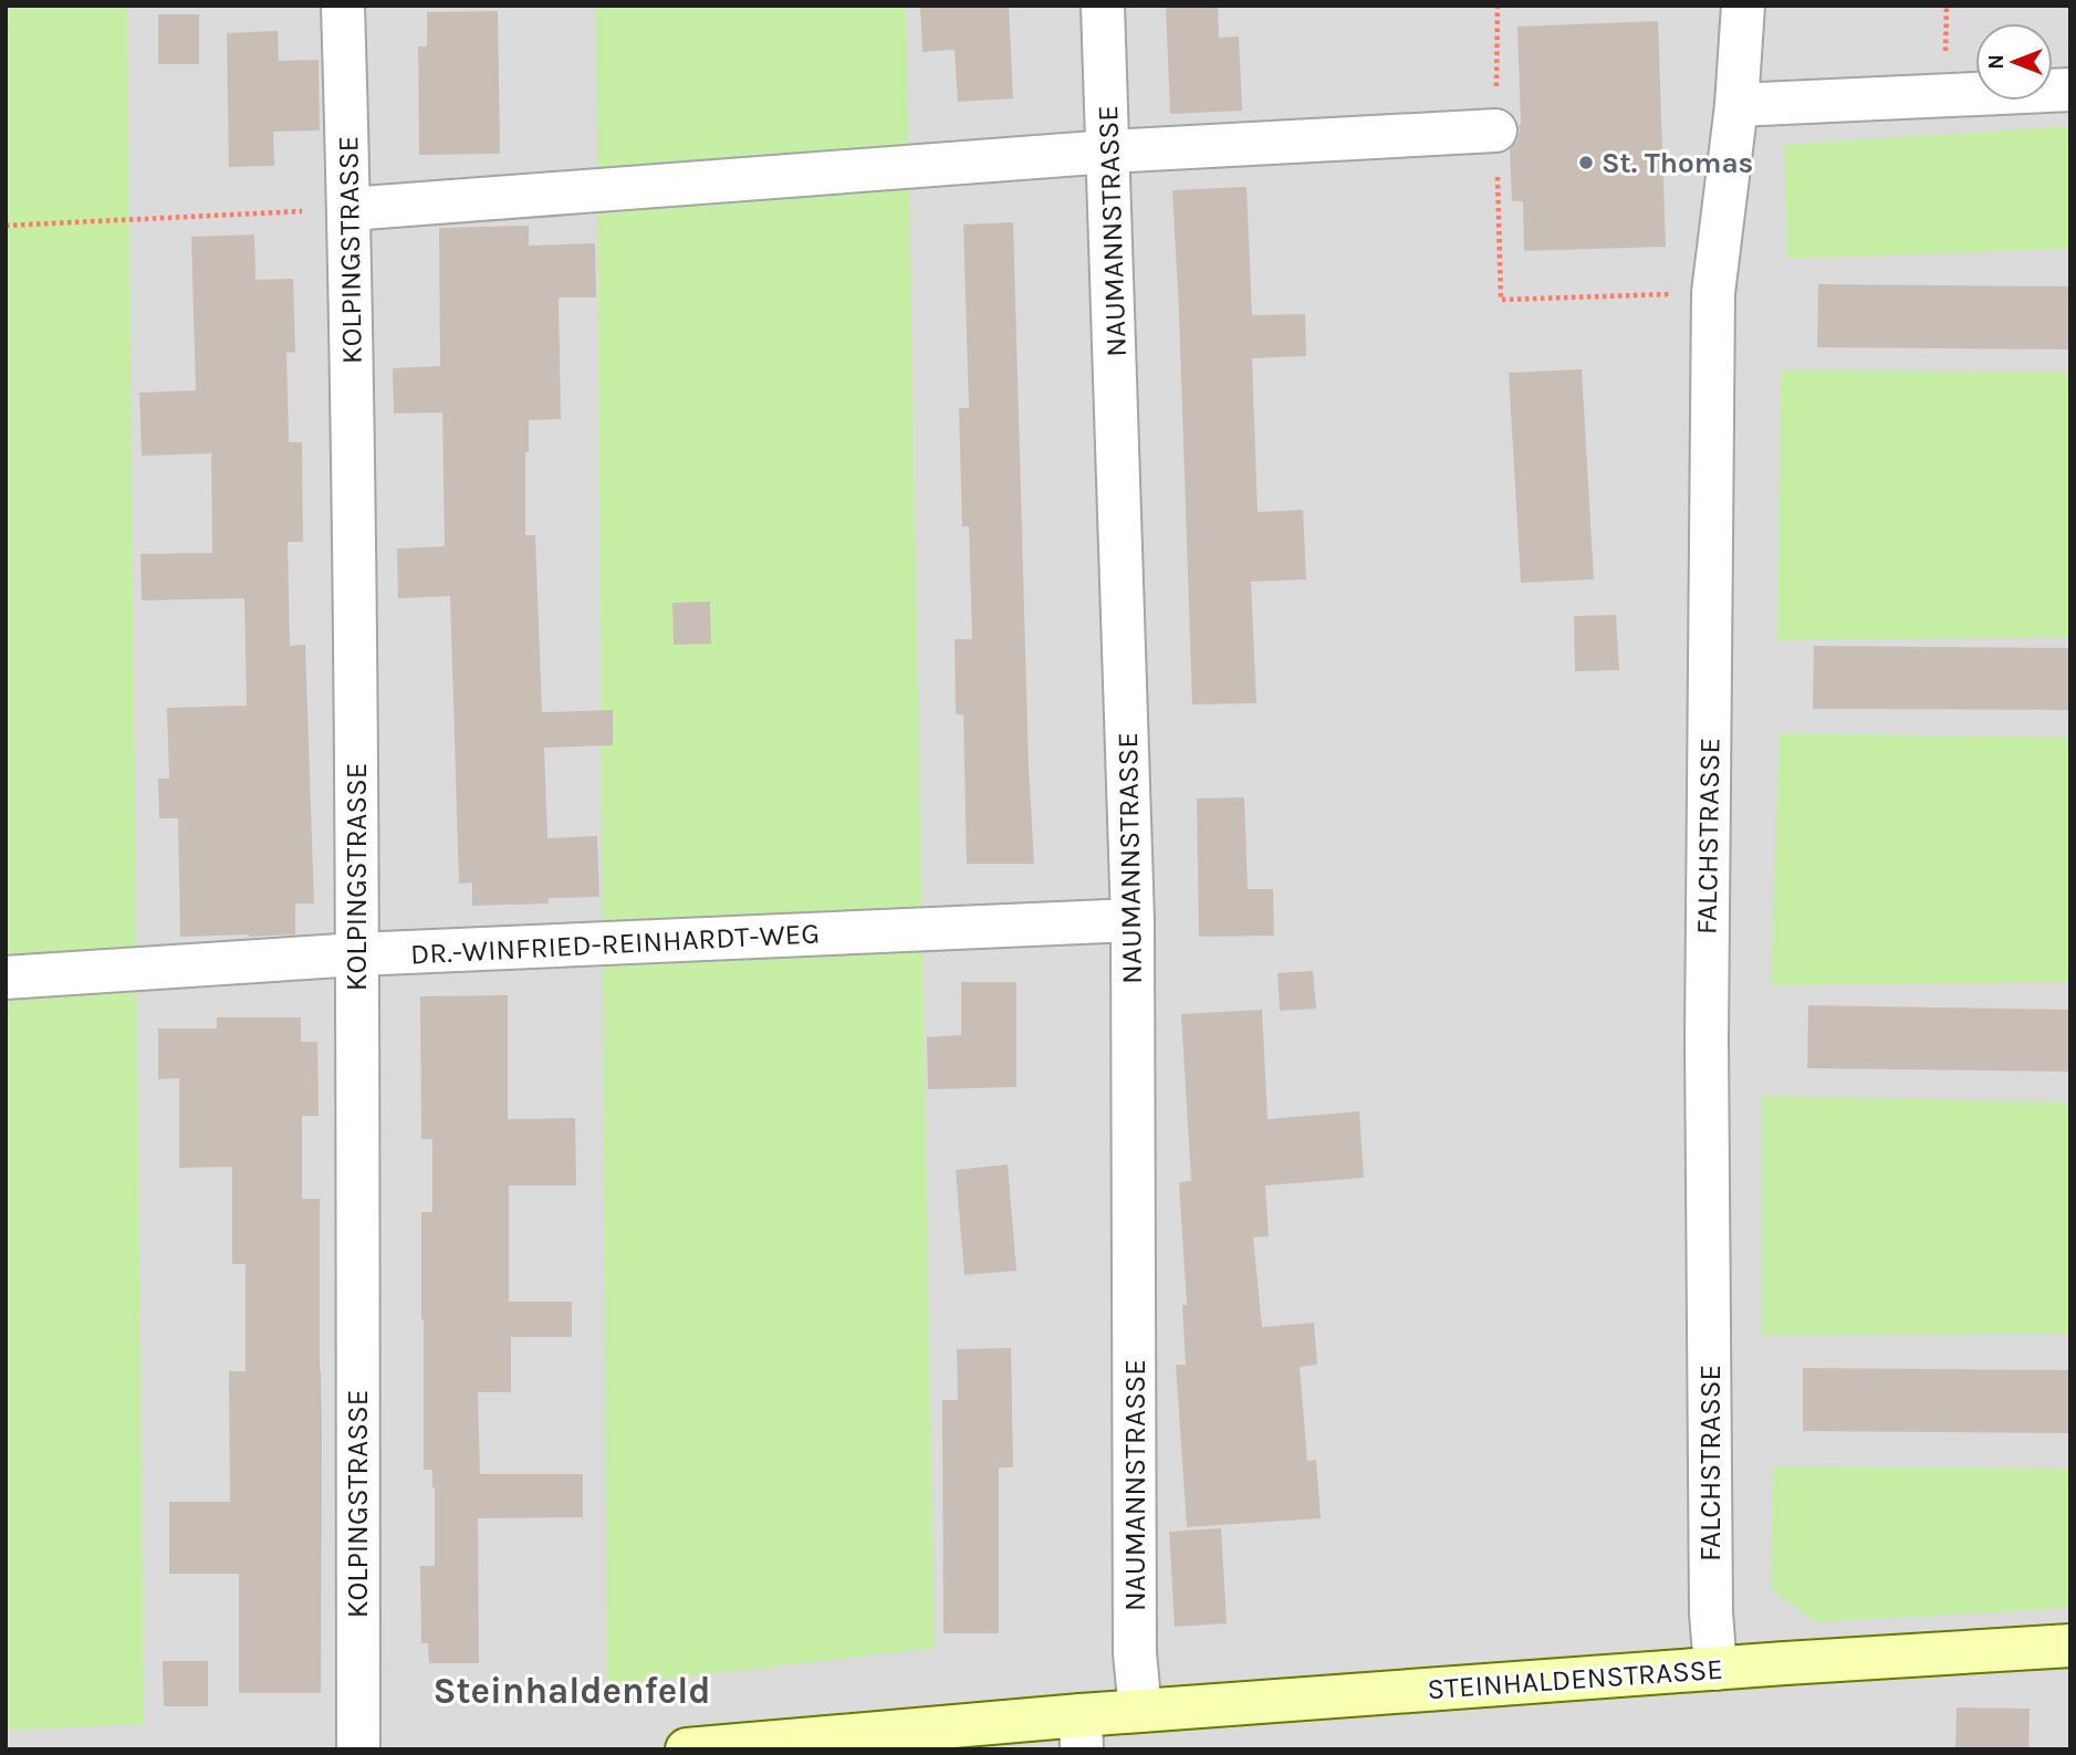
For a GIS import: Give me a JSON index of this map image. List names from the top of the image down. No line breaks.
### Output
{"streets":{"street":["NAUMANNSTRASSE","KOLPINGSTRASSE","FALCHSTRASSE","DR.-WINFRIED-REINHARDT-WEG","STEINHALDENSTRASSE"]},"crossings":[["NAUMANNSTRASSE","DR.-WINFRIED-REINHARDT-WEG"],["NAUMANNSTRASSE","STEINHALDENSTRASSE"],["KOLPINGSTRASSE","DR.-WINFRIED-REINHARDT-WEG"],["FALCHSTRASSE","STEINHALDENSTRASSE"]],"districts":["Steinhaldenfeld"],"places":["St. Thomas"],"north":"left"}
